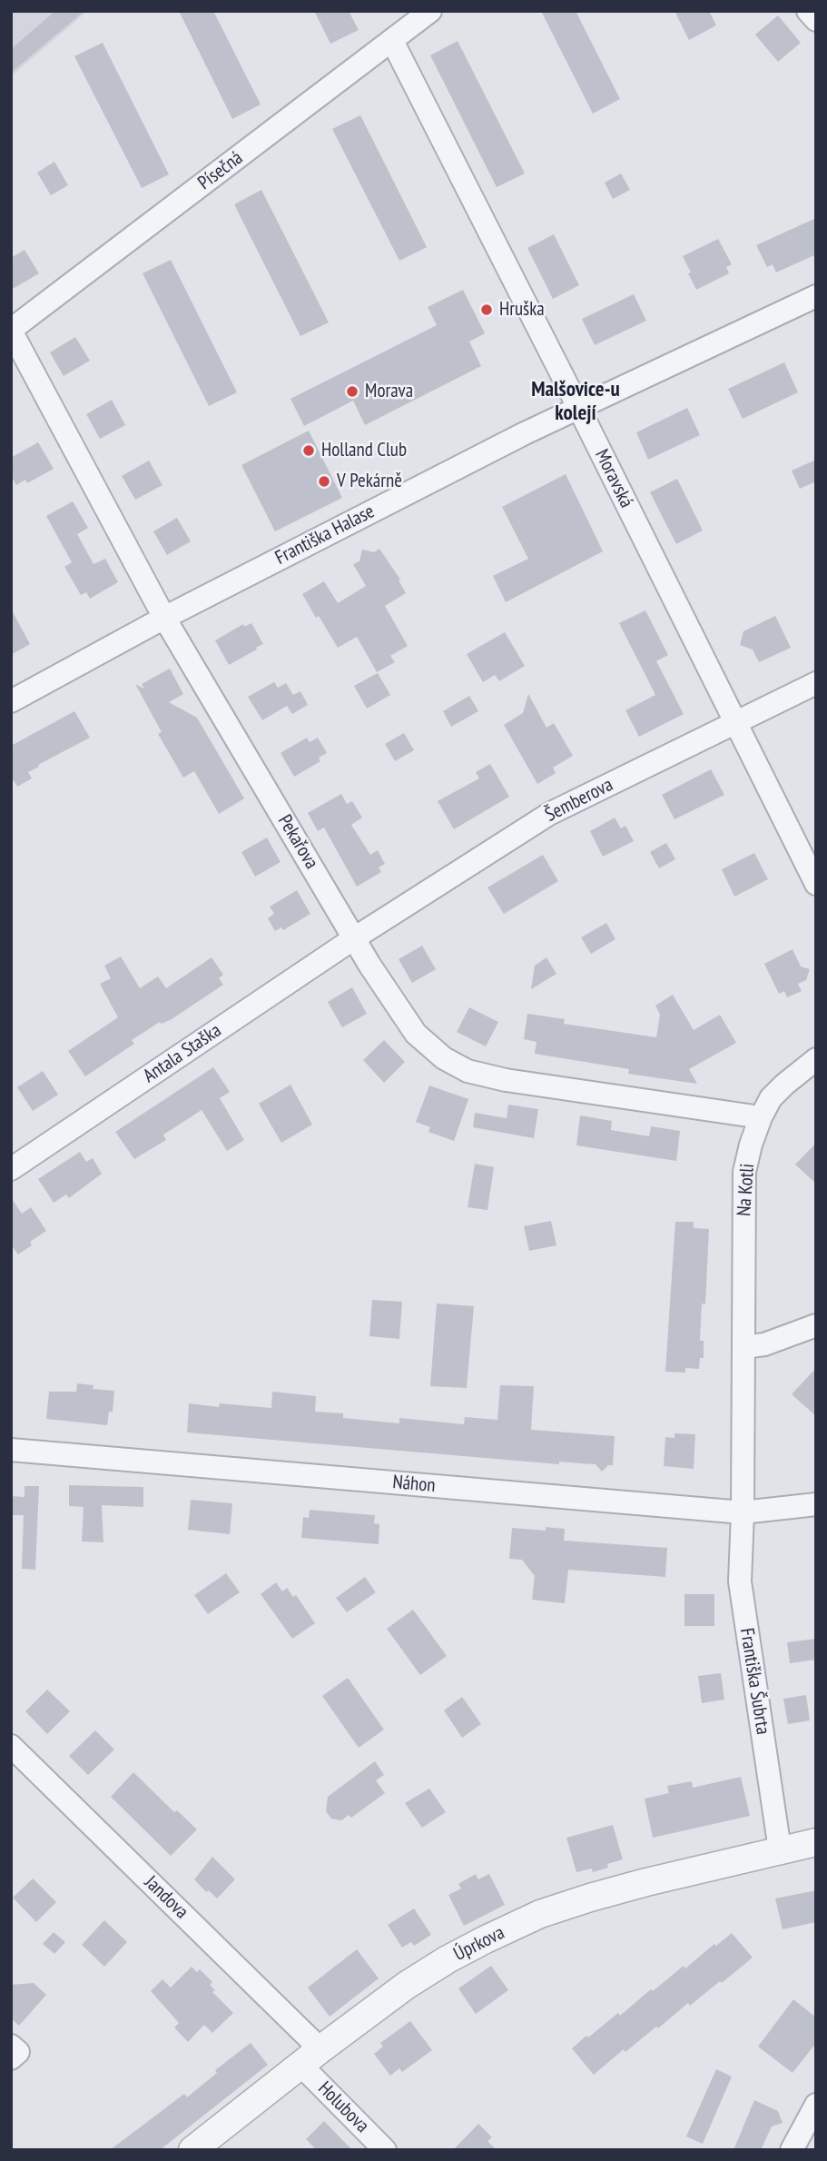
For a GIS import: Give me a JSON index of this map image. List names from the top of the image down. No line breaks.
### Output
{"streets":{"street":["Písečná","Moravská","Františka Halase","Šemberova","Pekařova","Antala Staška","Na Kotli","Náhon","Františka Šubrta","Jandova","Úprkova","Holubova"]},"crossings":[["Písečná","Moravská"],["Písečná","Pekařova"],["Moravská","Františka Halase"],["Moravská","Šemberova"],["Františka Halase","Pekařova"],["Šemberova","Pekařova"],["Šemberova","Antala Staška"],["Pekařova","Antala Staška"],["Pekařova","Na Kotli"],["Na Kotli","Náhon"],["Na Kotli","Františka Šubrta"],["Náhon","Františka Šubrta"],["Františka Šubrta","Úprkova"],["Jandova","Úprkova"],["Jandova","Holubova"],["Úprkova","Holubova"]],"districts":["Malšovice-u kolejí"],"places":["Hruška","Morava","Holland Club","V Pekárně"]}
